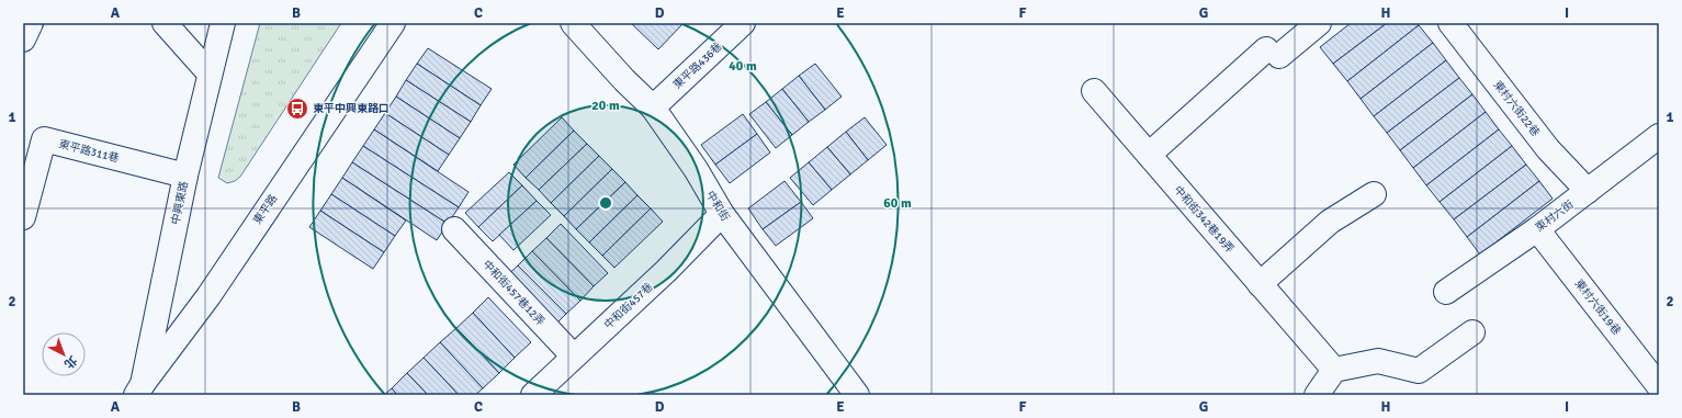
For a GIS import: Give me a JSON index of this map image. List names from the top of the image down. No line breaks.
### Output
{"streets":{"street":["東平路436巷","東村六街22巷","東平路311巷","中興東路","中和街","東平路","東村六街","中和街342巷19弄","中和街457巷12弄","中和街457巷","東村六街19巷"]},"crossings":[["東平路436巷","中和街"],["東村六街22巷","東村六街"],["東平路311巷","中興東路"],["中興東路","東平路"],["中和街","中和街457巷"],["東村六街","東村六街19巷"],["中和街457巷12弄","中和街457巷"]],"places":{"bus stop":["東平中興東路口"]},"north":"bottom right","grid":{"columns":["A","B","C","D","E","F","G","H","I"],"rows":["1","2"]},"rings":["40 m","20 m","60 m"]}
